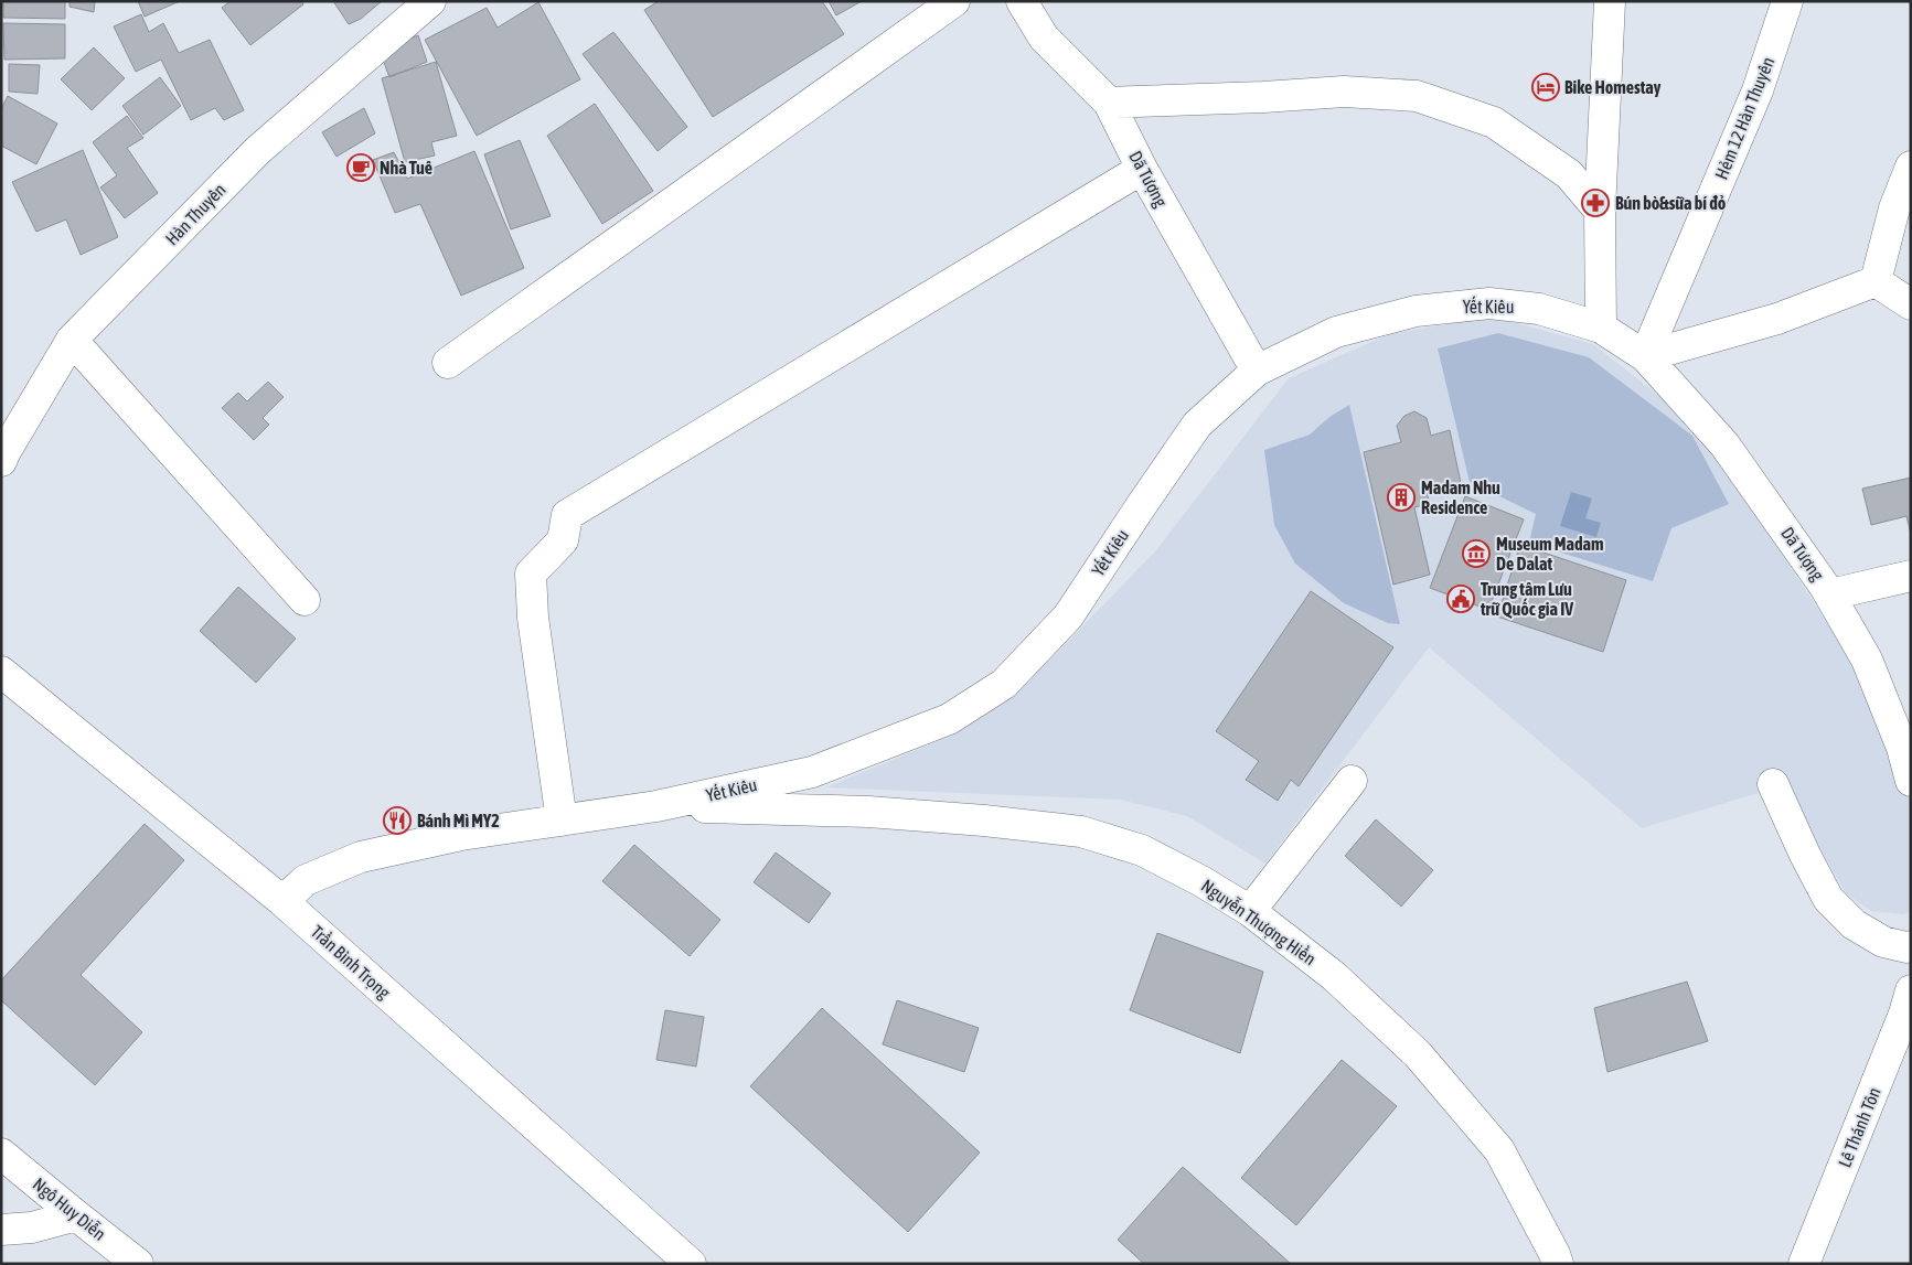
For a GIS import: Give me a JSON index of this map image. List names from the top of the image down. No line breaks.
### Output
{"streets":{"street":["Hẻm 12 Hàn Thuyên","Dã Tượng","Hàn Thuyên","Yết Kiêu","Nguyễn Thượng Hiền","Trần Bình Trọng","Lê Thánh Tôn","Ngô Huy Diễn"]},"crossings":[["Hẻm 12 Hàn Thuyên","Dã Tượng"],["Hẻm 12 Hàn Thuyên","Yết Kiêu"],["Dã Tượng","Yết Kiêu"],["Yết Kiêu","Nguyễn Thượng Hiền"],["Yết Kiêu","Trần Bình Trọng"]],"places":{"hotel":["Bike Homestay"],"cafe":["Nhà Tuê"],"pharmacy":["Bún bò&sữa bí đỏ"],"building":["Madam Nhu Residence"],"museum":["Museum Madam De Dalat"],"public building":["Trung tâm Lưu trữ Quốc gia IV"],"restaurant":["Bánh Mì MY2"]}}
